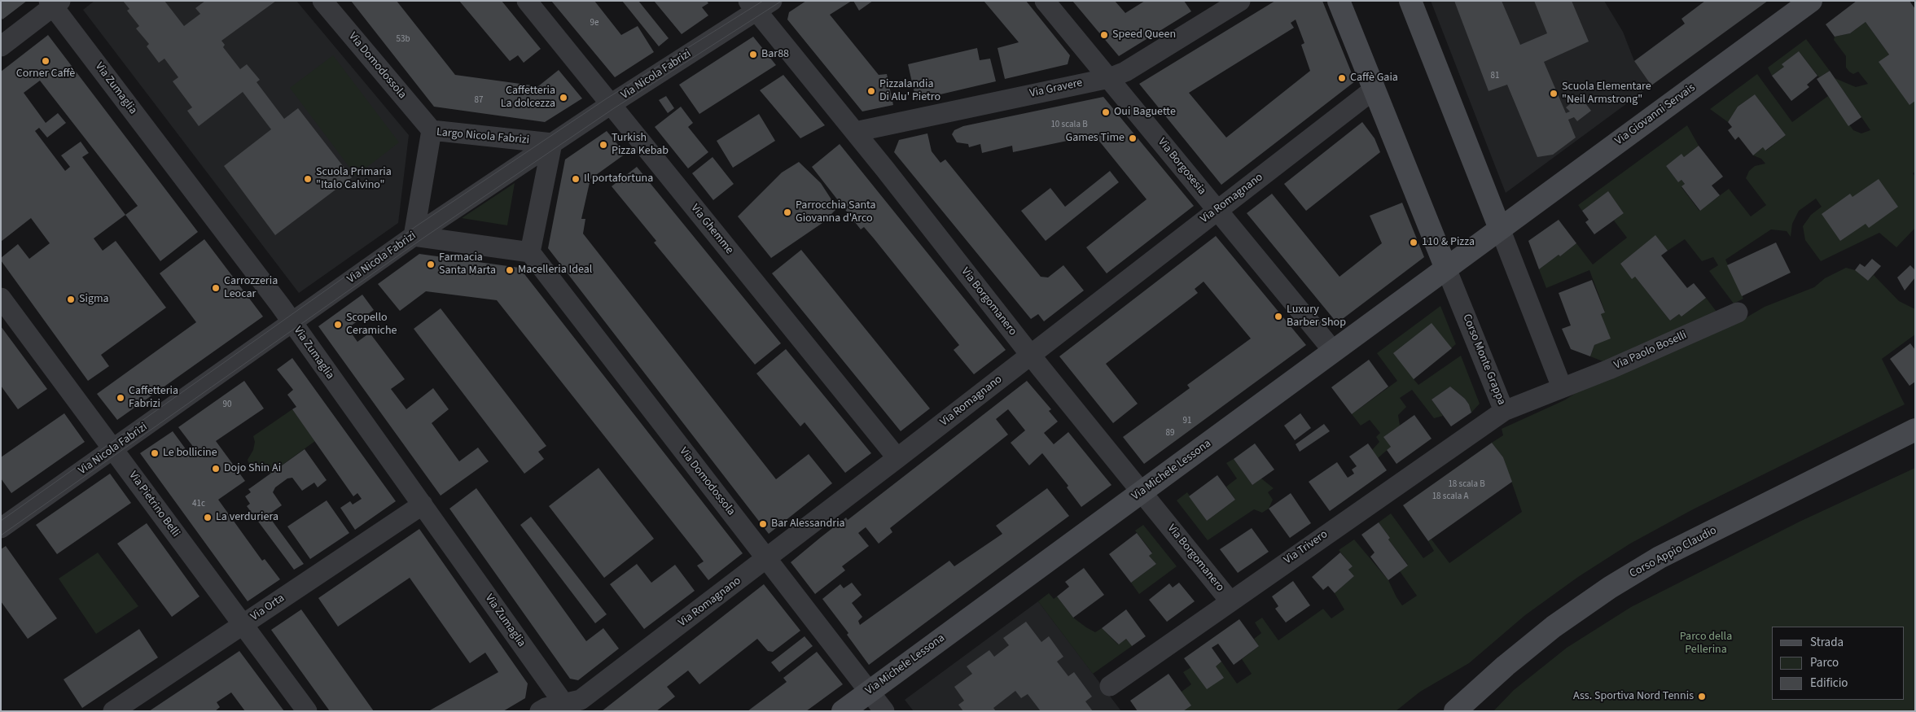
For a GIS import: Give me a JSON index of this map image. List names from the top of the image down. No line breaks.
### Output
{"streets":{"street":["Via Domodossola","Via Nicola Fabrizi","Via Zumaglia","Via Gravere","Via Giovanni Servais","Largo Nicola Fabrizi","Via Borgosesia","Via Romagnano","Via Ghemme","Via Borgomanero","Via Paolo Boselli","Corso Monte Grappa","Via Michele Lessona","Via Pietrino Belli","Via Trivero","Corso Appio Claudio","Via Orta"]},"crossings":[["Via Domodossola","Largo Nicola Fabrizi"],["Via Domodossola","Via Romagnano"],["Via Domodossola","Via Michele Lessona"],["Via Nicola Fabrizi","Via Zumaglia"],["Via Nicola Fabrizi","Largo Nicola Fabrizi"],["Via Nicola Fabrizi","Via Ghemme"],["Via Nicola Fabrizi","Via Borgomanero"],["Via Nicola Fabrizi","Via Pietrino Belli"],["Via Zumaglia","Via Romagnano"],["Via Zumaglia","Via Orta"],["Via Gravere","Via Borgosesia"],["Via Gravere","Via Borgomanero"],["Via Giovanni Servais","Via Michele Lessona"],["Via Borgosesia","Via Romagnano"],["Via Borgosesia","Via Michele Lessona"],["Via Romagnano","Via Ghemme"],["Via Romagnano","Via Borgomanero"],["Via Romagnano","Corso Monte Grappa"],["Via Borgomanero","Via Michele Lessona"],["Via Borgomanero","Via Trivero"],["Via Paolo Boselli","Corso Monte Grappa"],["Corso Monte Grappa","Via Michele Lessona"],["Corso Monte Grappa","Via Trivero"],["Via Pietrino Belli","Via Orta"]],"parks":["Parco della Pellerina"],"places":["Speed Queen","Bar88","Corner Caffè","Caffè Gaia","Pizzalandia Di Alu' Pietro","Scuola Elementare \"Neil Armstrong\"","Caffetteria La dolcezza","Oui Baguette","Games Time","Turkish Pizza Kebab","Scuola Primaria \"Italo Calvino\"","Il portafortuna","Parrocchia Santa Giovanna d'Arco","110 & Pizza","Farmacia Santa Marta","Macelleria Ideal","Carrozzeria Leocar","Sigma","Luxury Barber Shop","Scopello Ceramiche","Caffetteria Fabrizi","Le bollicine","Dojo Shin Ai","La verduriera","Bar Alessandria","Ass. Sportiva Nord Tennis"],"house_numbers":["9e","53b","81","87","10 scala B","90","91","89","18 scala B","18 scala A","41c"],"legend":["Strada","Parco","Edificio"]}
